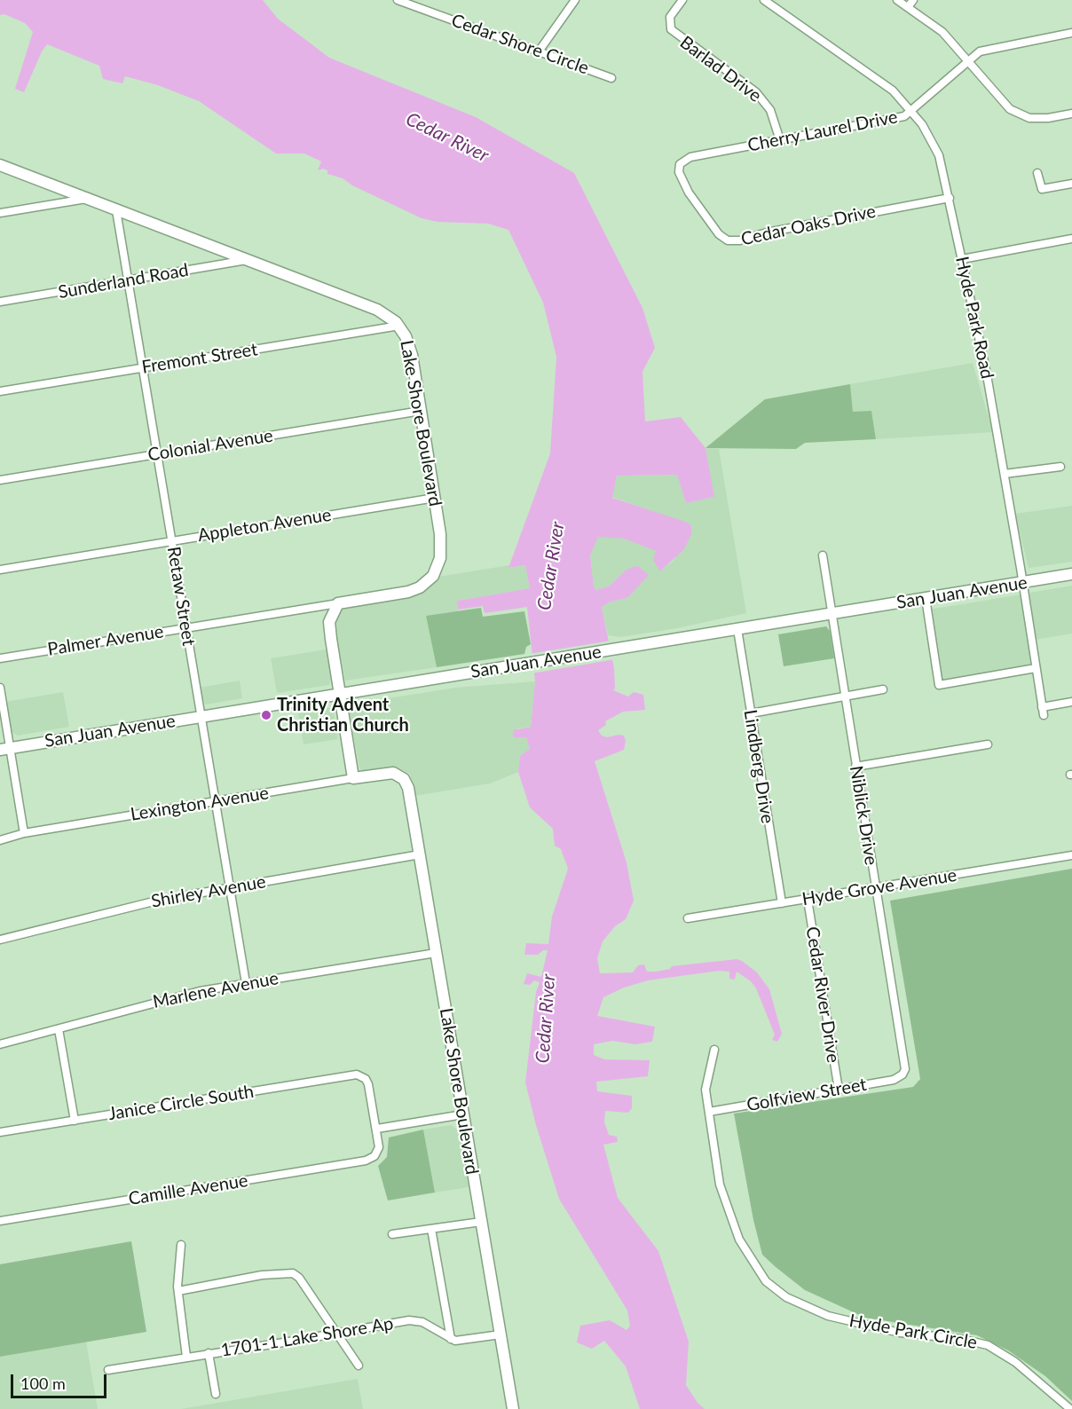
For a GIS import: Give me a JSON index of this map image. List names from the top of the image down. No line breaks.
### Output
{"streets":{"street":["Cedar Shore Circle","Barlad Drive","Cherry Laurel Drive","Cedar Oaks Drive","Sunderland Road","Hyde Park Road","Fremont Street","Lake Shore Boulevard","Colonial Avenue","Appleton Avenue","San Juan Avenue","Retaw Street","Palmer Avenue","Lindberg Drive","Lexington Avenue","Niblick Drive","Hyde Grove Avenue","Shirley Avenue","Marlene Avenue","Cedar River Drive","Golfview Street","Janice Circle South","Camille Avenue","Hyde Park Circle","1701-1 Lake Shore Ap"]},"crossings":[["Barlad Drive","Cherry Laurel Drive"],["Cherry Laurel Drive","Cedar Oaks Drive"],["Cherry Laurel Drive","Hyde Park Road"],["Cedar Oaks Drive","Hyde Park Road"],["Sunderland Road","Lake Shore Boulevard"],["Sunderland Road","Retaw Street"],["Hyde Park Road","San Juan Avenue"],["Fremont Street","Lake Shore Boulevard"],["Fremont Street","Retaw Street"],["Lake Shore Boulevard","Colonial Avenue"],["Lake Shore Boulevard","Appleton Avenue"],["Lake Shore Boulevard","Retaw Street"],["Lake Shore Boulevard","Palmer Avenue"],["Lake Shore Boulevard","Lexington Avenue"],["Lake Shore Boulevard","Shirley Avenue"],["Lake Shore Boulevard","Marlene Avenue"],["Lake Shore Boulevard","1701-1 Lake Shore Ap"],["Colonial Avenue","Retaw Street"],["Appleton Avenue","Retaw Street"],["San Juan Avenue","Retaw Street"],["San Juan Avenue","Lindberg Drive"],["San Juan Avenue","Niblick Drive"],["Retaw Street","Palmer Avenue"],["Retaw Street","Lexington Avenue"],["Retaw Street","Shirley Avenue"],["Retaw Street","Marlene Avenue"],["Lindberg Drive","Hyde Grove Avenue"],["Niblick Drive","Hyde Grove Avenue"],["Niblick Drive","Golfview Street"],["Hyde Grove Avenue","Cedar River Drive"],["Cedar River Drive","Golfview Street"],["Golfview Street","Hyde Park Circle"],["Janice Circle South","Camille Avenue"]],"water":["Cedar River"],"places":["Trinity Advent Christian Church"],"scale_bar":"100 m"}
